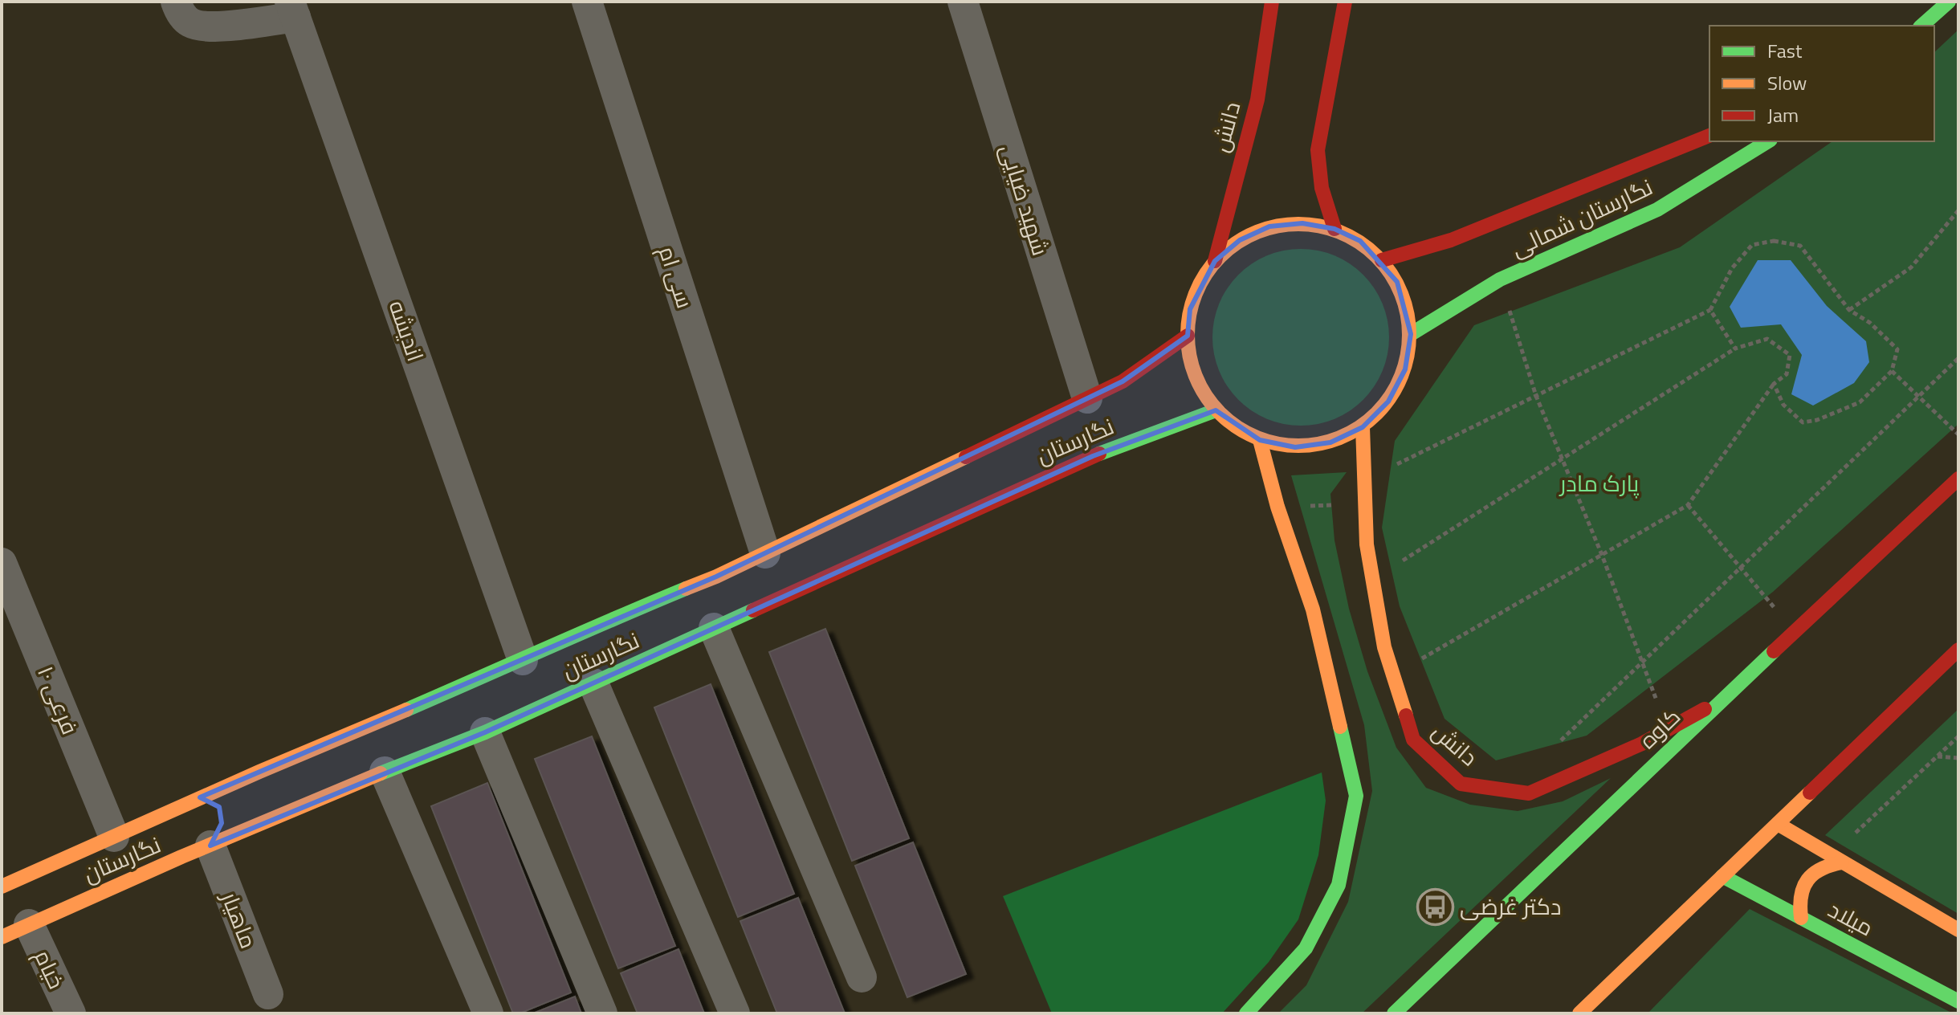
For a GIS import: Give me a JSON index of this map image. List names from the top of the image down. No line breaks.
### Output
{"streets":{"main road":["دانش","نگارستان شمالی","نگارستان","کاوه","میلاد"],"street":["شهید ضیایی","سی ام","اندیشه","فرعی ۱۰","ماهیار","خیام"]},"crossings":[["دانش","نگارستان شمالی"],["دانش","نگارستان"],["دانش","کاوه"],["شهید ضیایی","نگارستان"],["نگارستان شمالی","نگارستان"],["سی ام","نگارستان"],["اندیشه","نگارستان"],["نگارستان","فرعی ۱۰"],["نگارستان","ماهیار"],["نگارستان","خیام"]],"parks":["پارک مادر"],"places":{"bus stop":["دکتر غرضی"]},"legend":["Fast","Slow","Jam"]}
